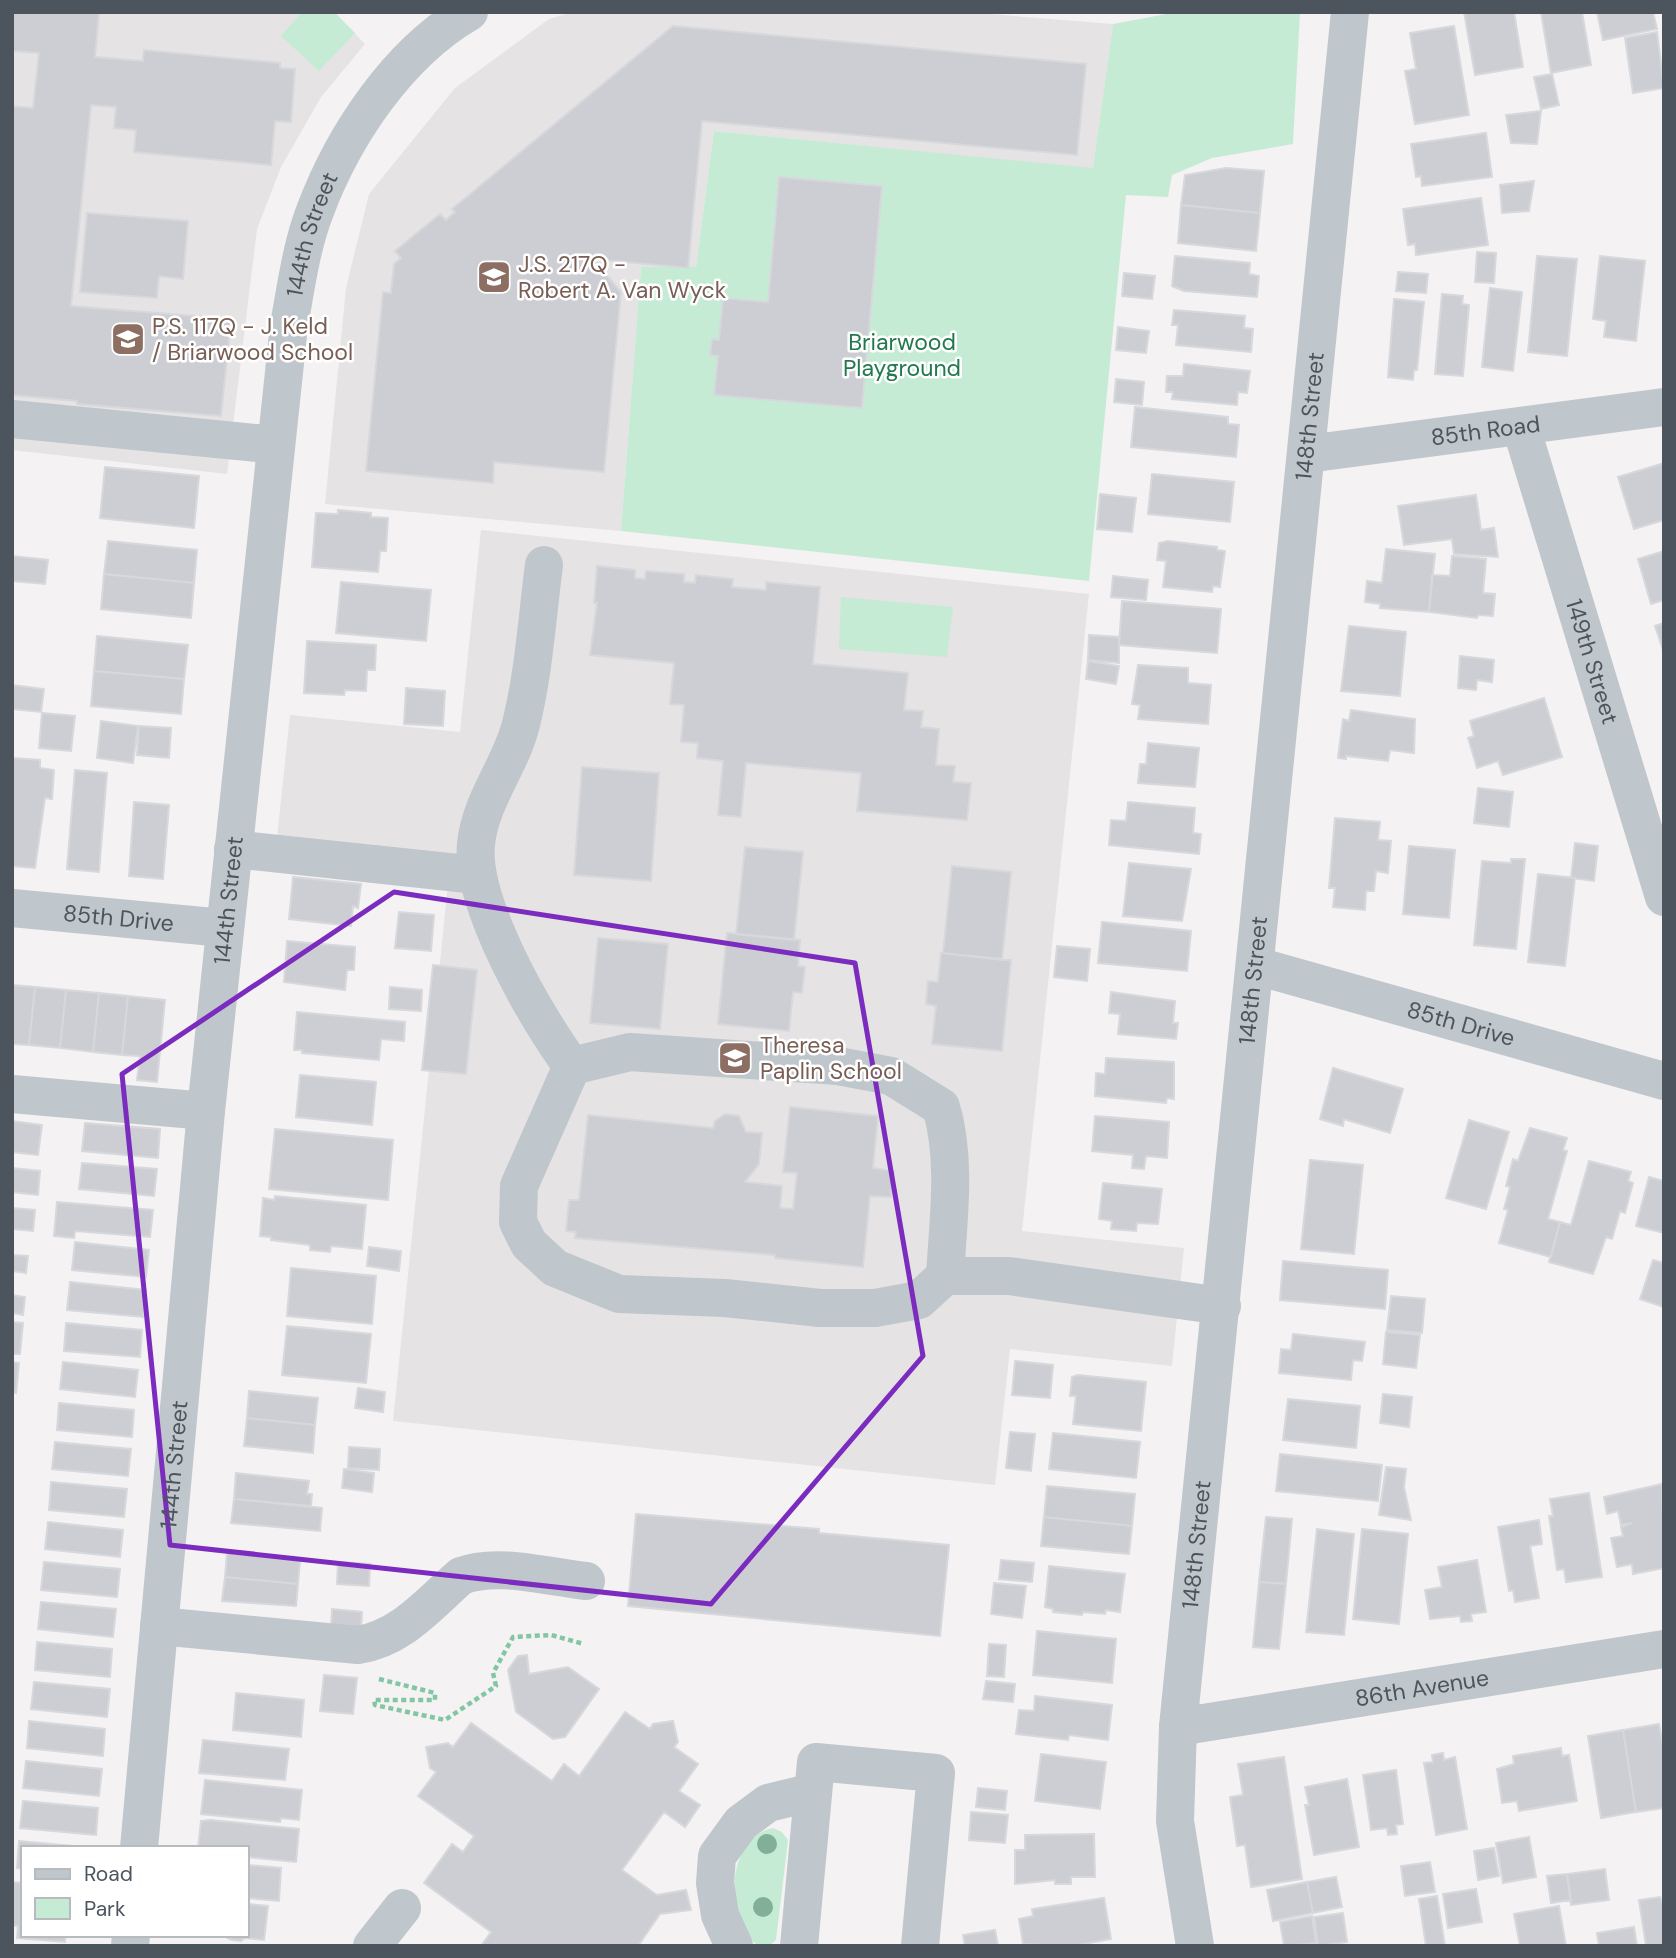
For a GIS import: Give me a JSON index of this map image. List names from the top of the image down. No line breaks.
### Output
{"streets":{"street":["144th Street","148th Street","85th Road","149th Street","85th Drive","86th Avenue"]},"crossings":[["144th Street","85th Drive"],["148th Street","85th Road"],["148th Street","85th Drive"],["148th Street","86th Avenue"],["85th Road","149th Street"]],"parks":["Briarwood Playground"],"places":{"school or university":["J.S. 217Q - Robert A. Van Wyck","P.S. 117Q - J. Keld / Briarwood School","Theresa Paplin School"]},"legend":["Road","Park"]}
